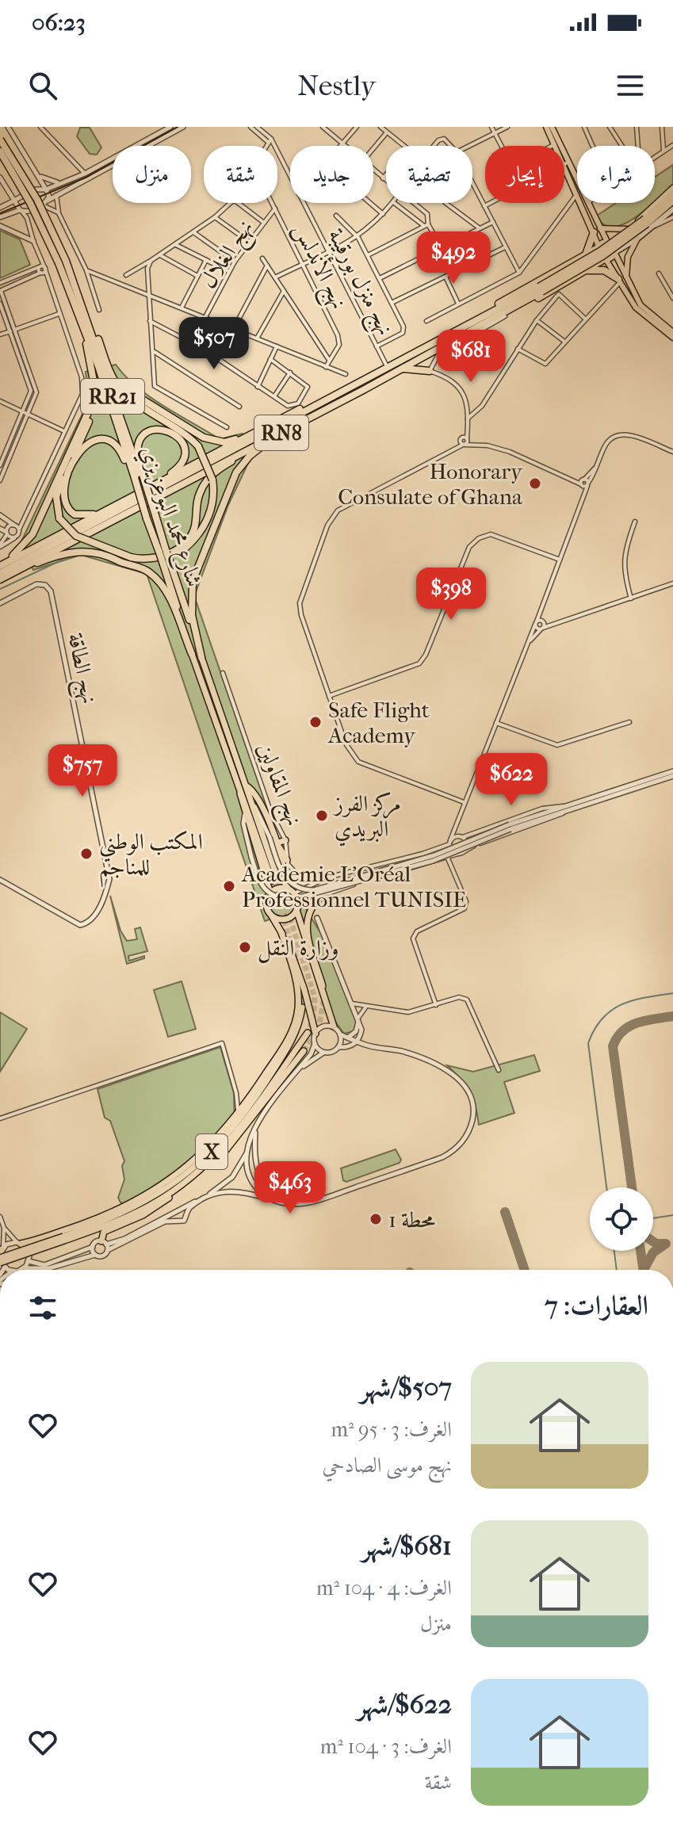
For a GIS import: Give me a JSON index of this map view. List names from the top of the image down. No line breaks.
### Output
{"streets":{"highway":["RR21","RN8","شارع محمد البوعزيزي","X"],"street":["نهج الغلال","نهج الأندلس","نهج منزل بورقيبة","نهج الطاقة","نهج المقاولين"]},"crossings":[["نهج الغلال","نهج الأندلس"],["نهج منزل بورقيبة","RN8"]],"places":["Honorary Consulate of Ghana","Safe Flight Academy","مركز الفرز البريدي","المكتب الوطني للمناجم","Academie L'Oréal Professionnel TUNISIE","وزارة النقل","محطة 1"],"page":{"status":"06:23","header":"Nestly","chip":["شراء","إيجار","تصفية","جديد","شقة","منزل"],"price":["$492","$507","$681","$398","$757","$622","$463"],"heading":"العقارات: 7","list":[{"name":"$507/شهر","note":"الغرف: 3 · 95 m² · نهج موسى الصادحي"},{"name":"$681/شهر","note":"الغرف: 4 · 104 m² · منزل"},{"name":"$622/شهر","note":"الغرف: 3 · 104 m² · شقة"}]}}
